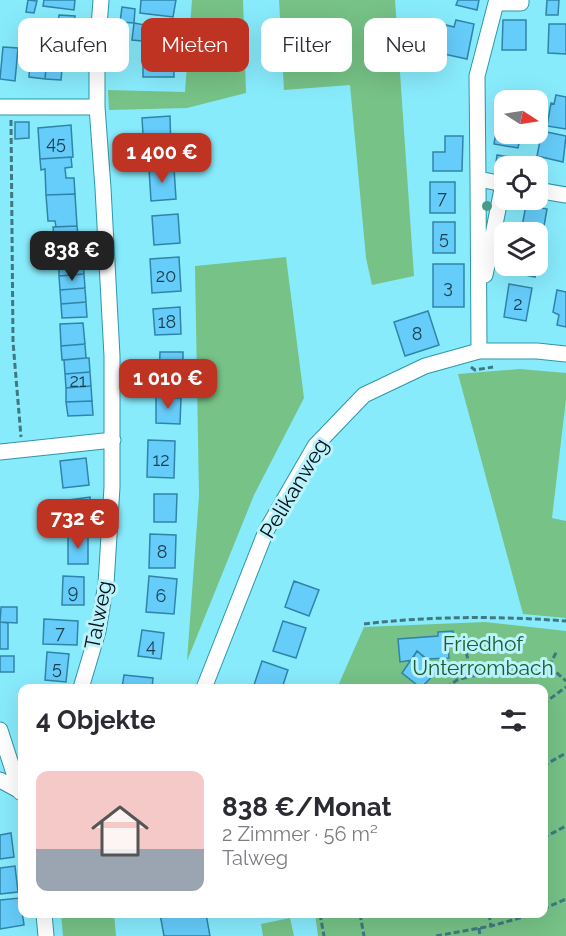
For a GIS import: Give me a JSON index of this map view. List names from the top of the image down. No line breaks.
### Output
{"streets":{"street":["Pelikanweg","Talweg"]},"parks":["Friedhof Unterrombach"],"house_numbers":["45","7","5","20","3","2","18","8","21","12","8","9","6","7","4","5"],"north":"right","page":{"chip":["Kaufen","Mieten","Filter","Neu"],"price":["1 400 €","838 €","1 010 €","732 €"],"heading":"4 Objekte","list":[{"name":"838 €/Monat","note":"2 Zimmer · 56 m² · Talweg"}]}}
